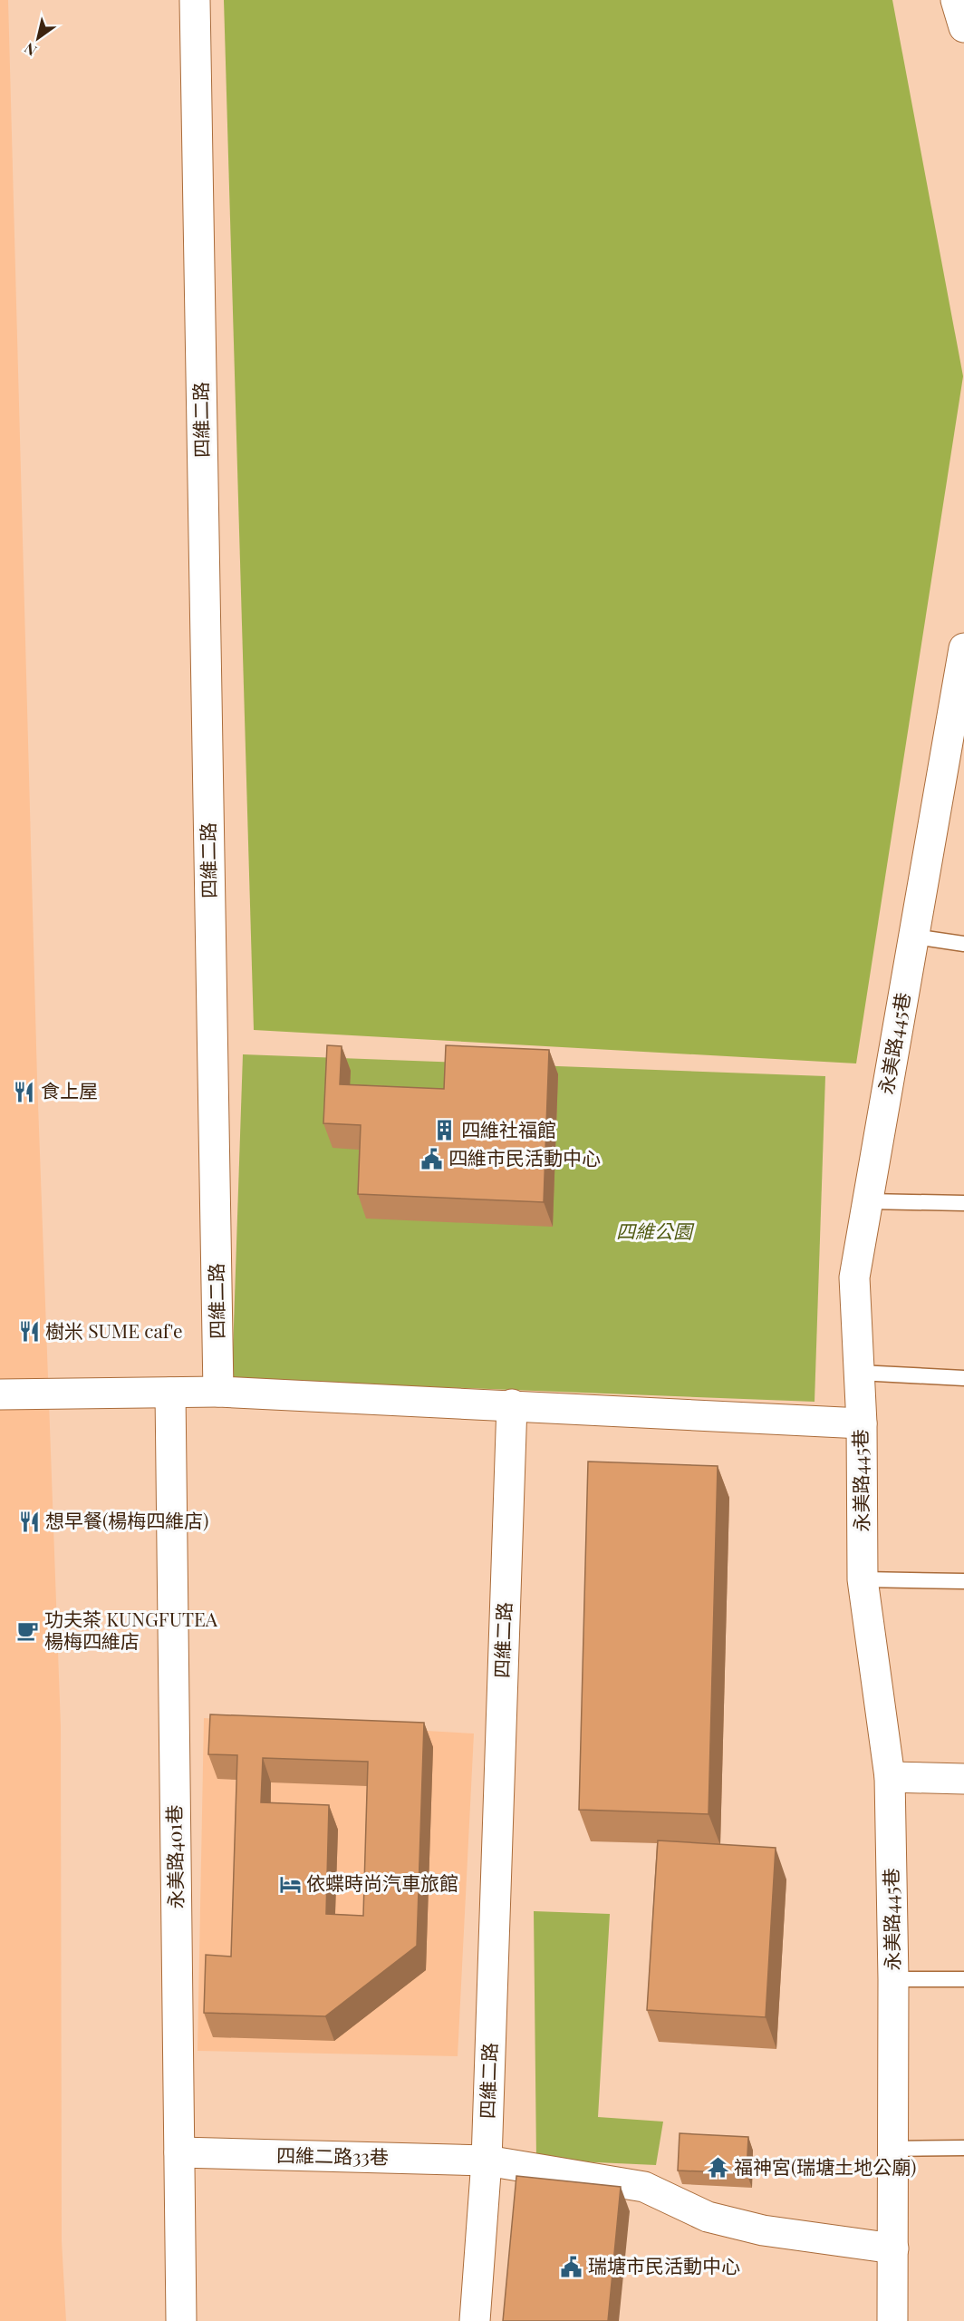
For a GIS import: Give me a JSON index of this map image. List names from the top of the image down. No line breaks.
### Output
{"streets":{"street":["四維二路","永美路445巷","永美路401巷","四維二路33巷"]},"crossings":[["四維二路","四維二路33巷"],["永美路445巷","四維二路33巷"],["永美路401巷","四維二路33巷"]],"parks":["四維公園"],"places":{"restaurant":["食上屋","樹米 SUME caf'e","想早餐(楊梅四維店)"],"building":["四維社福館"],"public building":["四維市民活動中心","瑞塘市民活動中心"],"cafe":["功夫茶 KUNGFUTEA 楊梅四維店"],"hotel":["依蝶時尚汽車旅館"],"temple":["福神宮(瑞塘土地公廟)"]},"north":"bottom left"}
